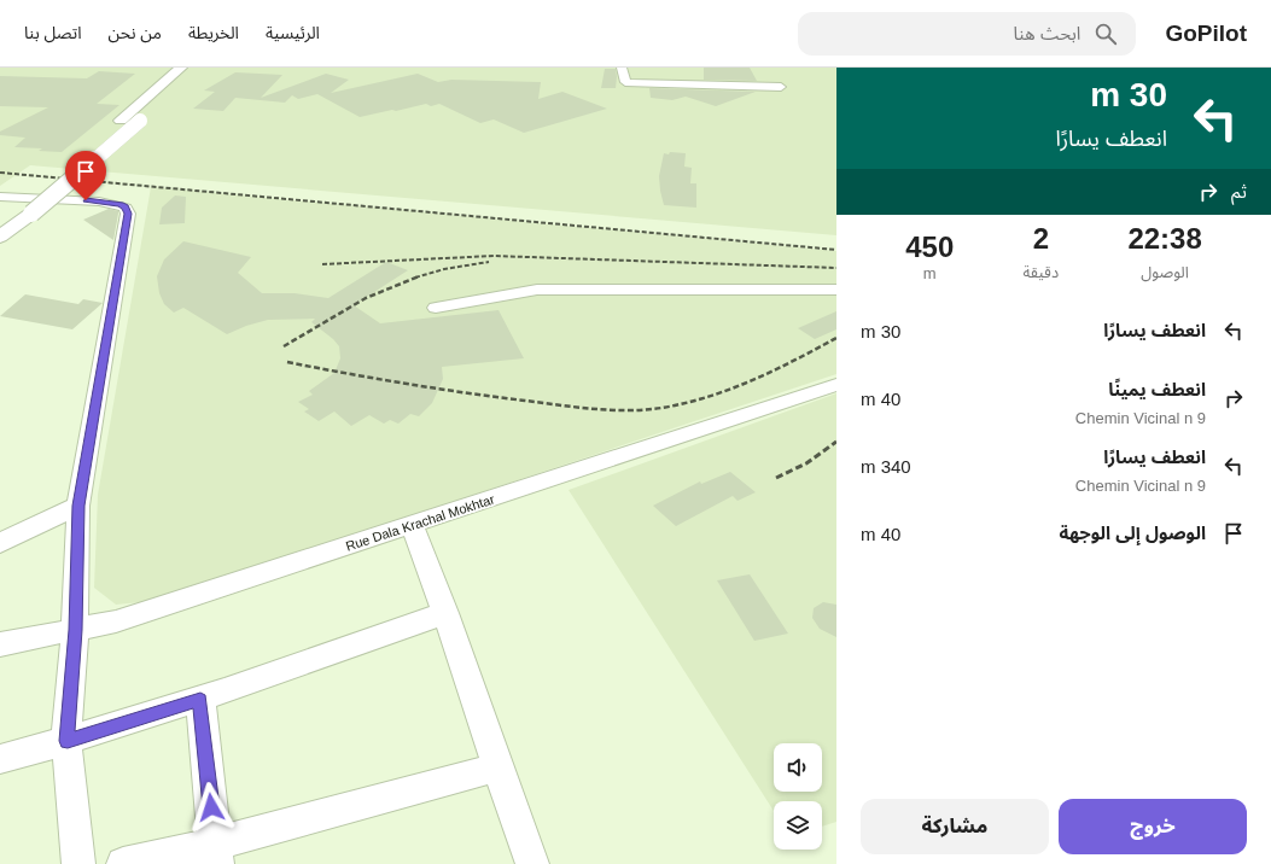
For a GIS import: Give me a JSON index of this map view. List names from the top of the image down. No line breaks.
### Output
{"streets":{"street":["Rue Dala Krachal Mokhtar"]},"page":{"header":"GoPilot","search":"ابحث هنا","nav":["الرئيسية","الخريطة","من نحن","اتصل بنا"],"turn":["30 m","انعطف يسارًا"],"then":"ثم","eta":["22:38","الوصول","2","دقيقة","450","m"],"list":[{"name":"انعطف يسارًا","value":"30 m"},{"name":"انعطف يمينًا","note":"Chemin Vicinal n 9","value":"40 m"},{"name":"انعطف يسارًا","note":"Chemin Vicinal n 9","value":"340 m"},{"name":"الوصول إلى الوجهة","value":"40 m"}],"buttons":["خروج","مشاركة"]}}
